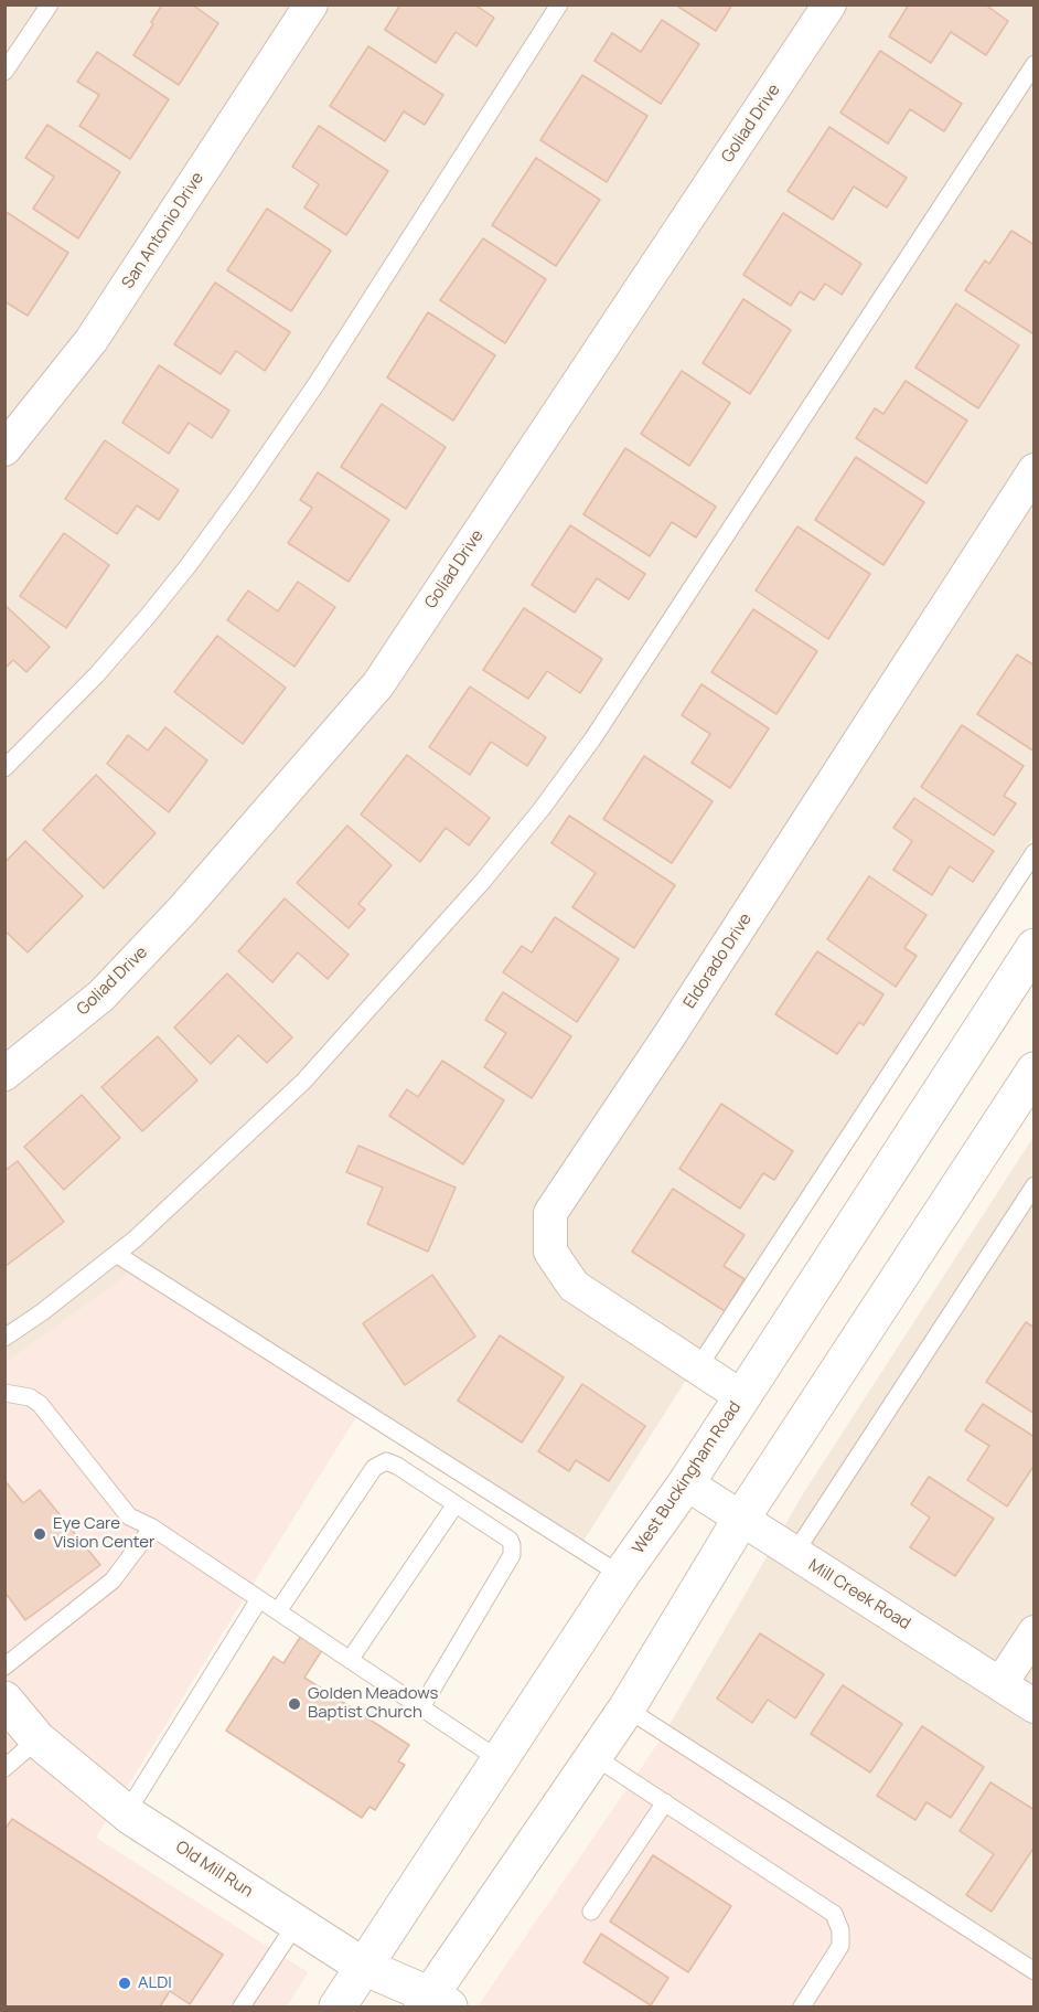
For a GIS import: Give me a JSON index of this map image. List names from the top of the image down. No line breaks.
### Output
{"streets":{"main road":["West Buckingham Road","Old Mill Run"],"street":["Goliad Drive","San Antonio Drive","Eldorado Drive","Mill Creek Road"]},"crossings":[["Eldorado Drive","West Buckingham Road"],["West Buckingham Road","Mill Creek Road"],["West Buckingham Road","Old Mill Run"]],"places":["Eye Care Vision Center","Golden Meadows Baptist Church","ALDI"]}
